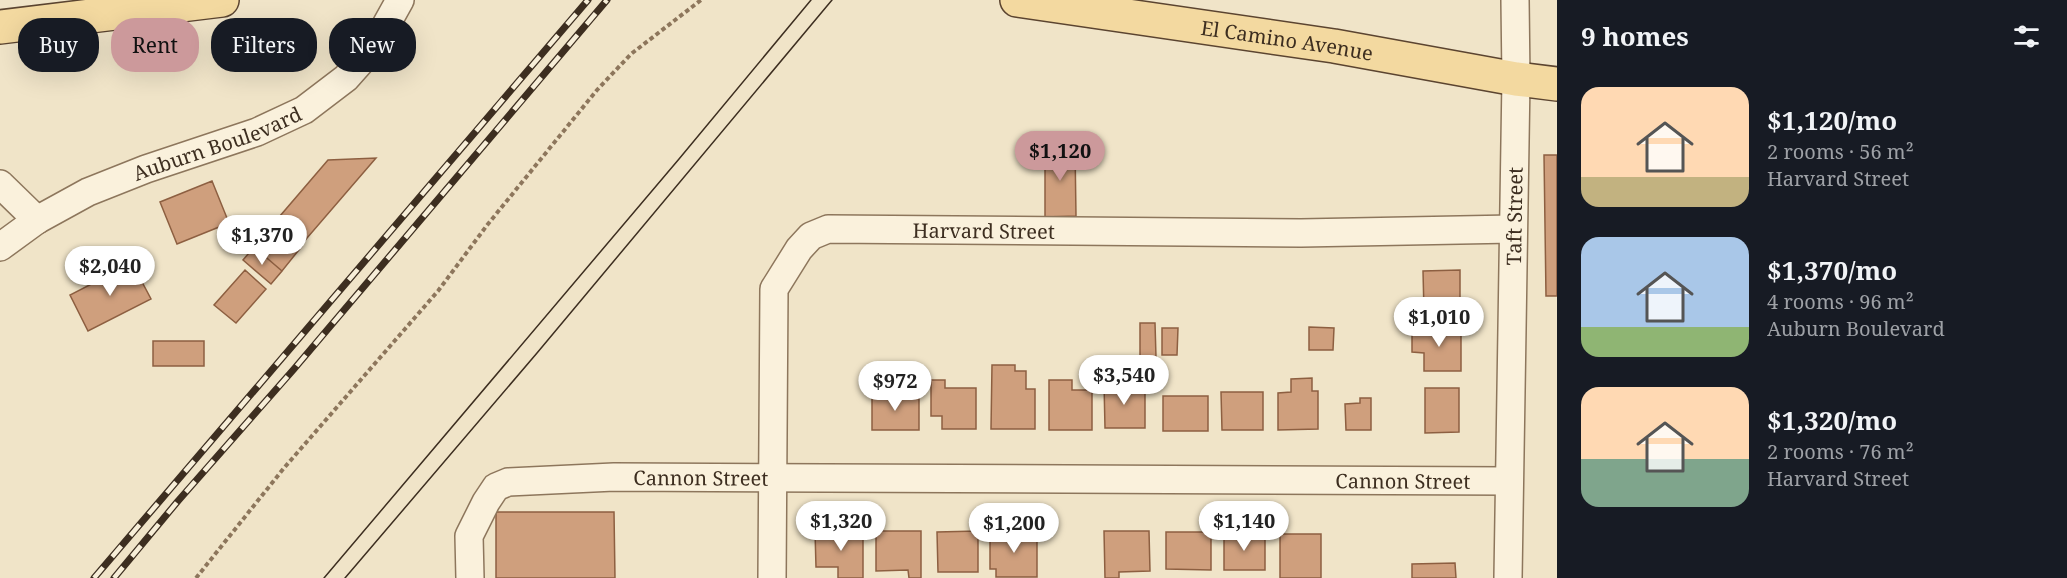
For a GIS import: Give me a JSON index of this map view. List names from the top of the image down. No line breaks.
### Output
{"streets":{"main road":["El Camino Avenue"],"street":["Auburn Boulevard","Taft Street","Harvard Street","Cannon Street"]},"crossings":[["El Camino Avenue","Taft Street"],["Taft Street","Harvard Street"],["Taft Street","Cannon Street"],["Harvard Street","Cannon Street"]],"page":{"heading":"9 homes","chip":["Buy","Rent","Filters","New"],"list":[{"name":"$1,120/mo","note":"2 rooms · 56 m² · Harvard Street"},{"name":"$1,370/mo","note":"4 rooms · 96 m² · Auburn Boulevard"},{"name":"$1,320/mo","note":"2 rooms · 76 m² · Harvard Street"}],"price":["$1,120","$1,370","$2,040","$1,010","$3,540","$972","$1,320","$1,140","$1,200"]}}
